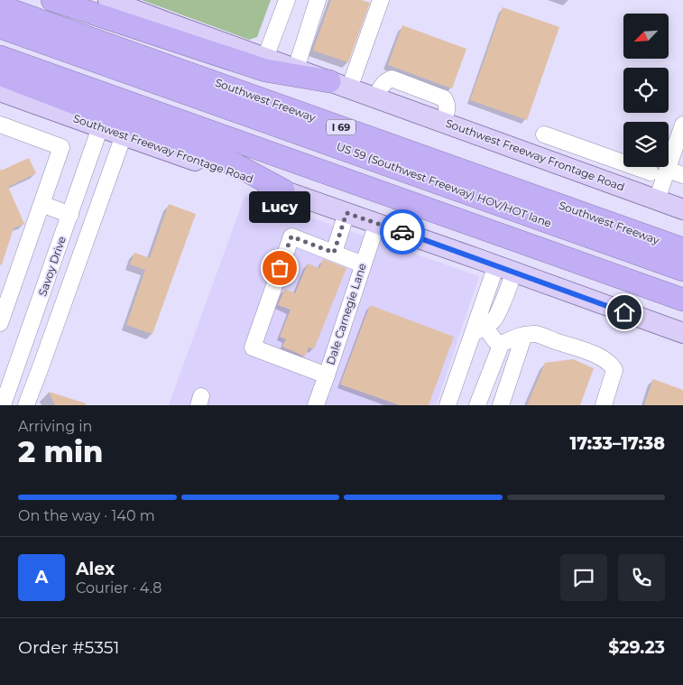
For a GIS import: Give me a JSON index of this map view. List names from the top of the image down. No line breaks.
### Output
{"streets":{"highway":["Southwest Freeway","I 69","US 59 (Southwest Freeway) HOV/HOT lane"],"main road":["Southwest Freeway Frontage Road"],"street":["Savoy Drive","Dale Carnegie Lane"]},"crossings":[["Southwest Freeway Frontage Road","Savoy Drive"],["Southwest Freeway Frontage Road","Dale Carnegie Lane"]],"places":["Lucy"],"north":"bottom left","page":{"bubble":"Lucy","heading":["2 min","Arriving in","17:33–17:38"],"panel":["Alex","Courier · 4.8","Order #5351","$29.23"],"bar":"On the way · 140 m","round":"A"}}
